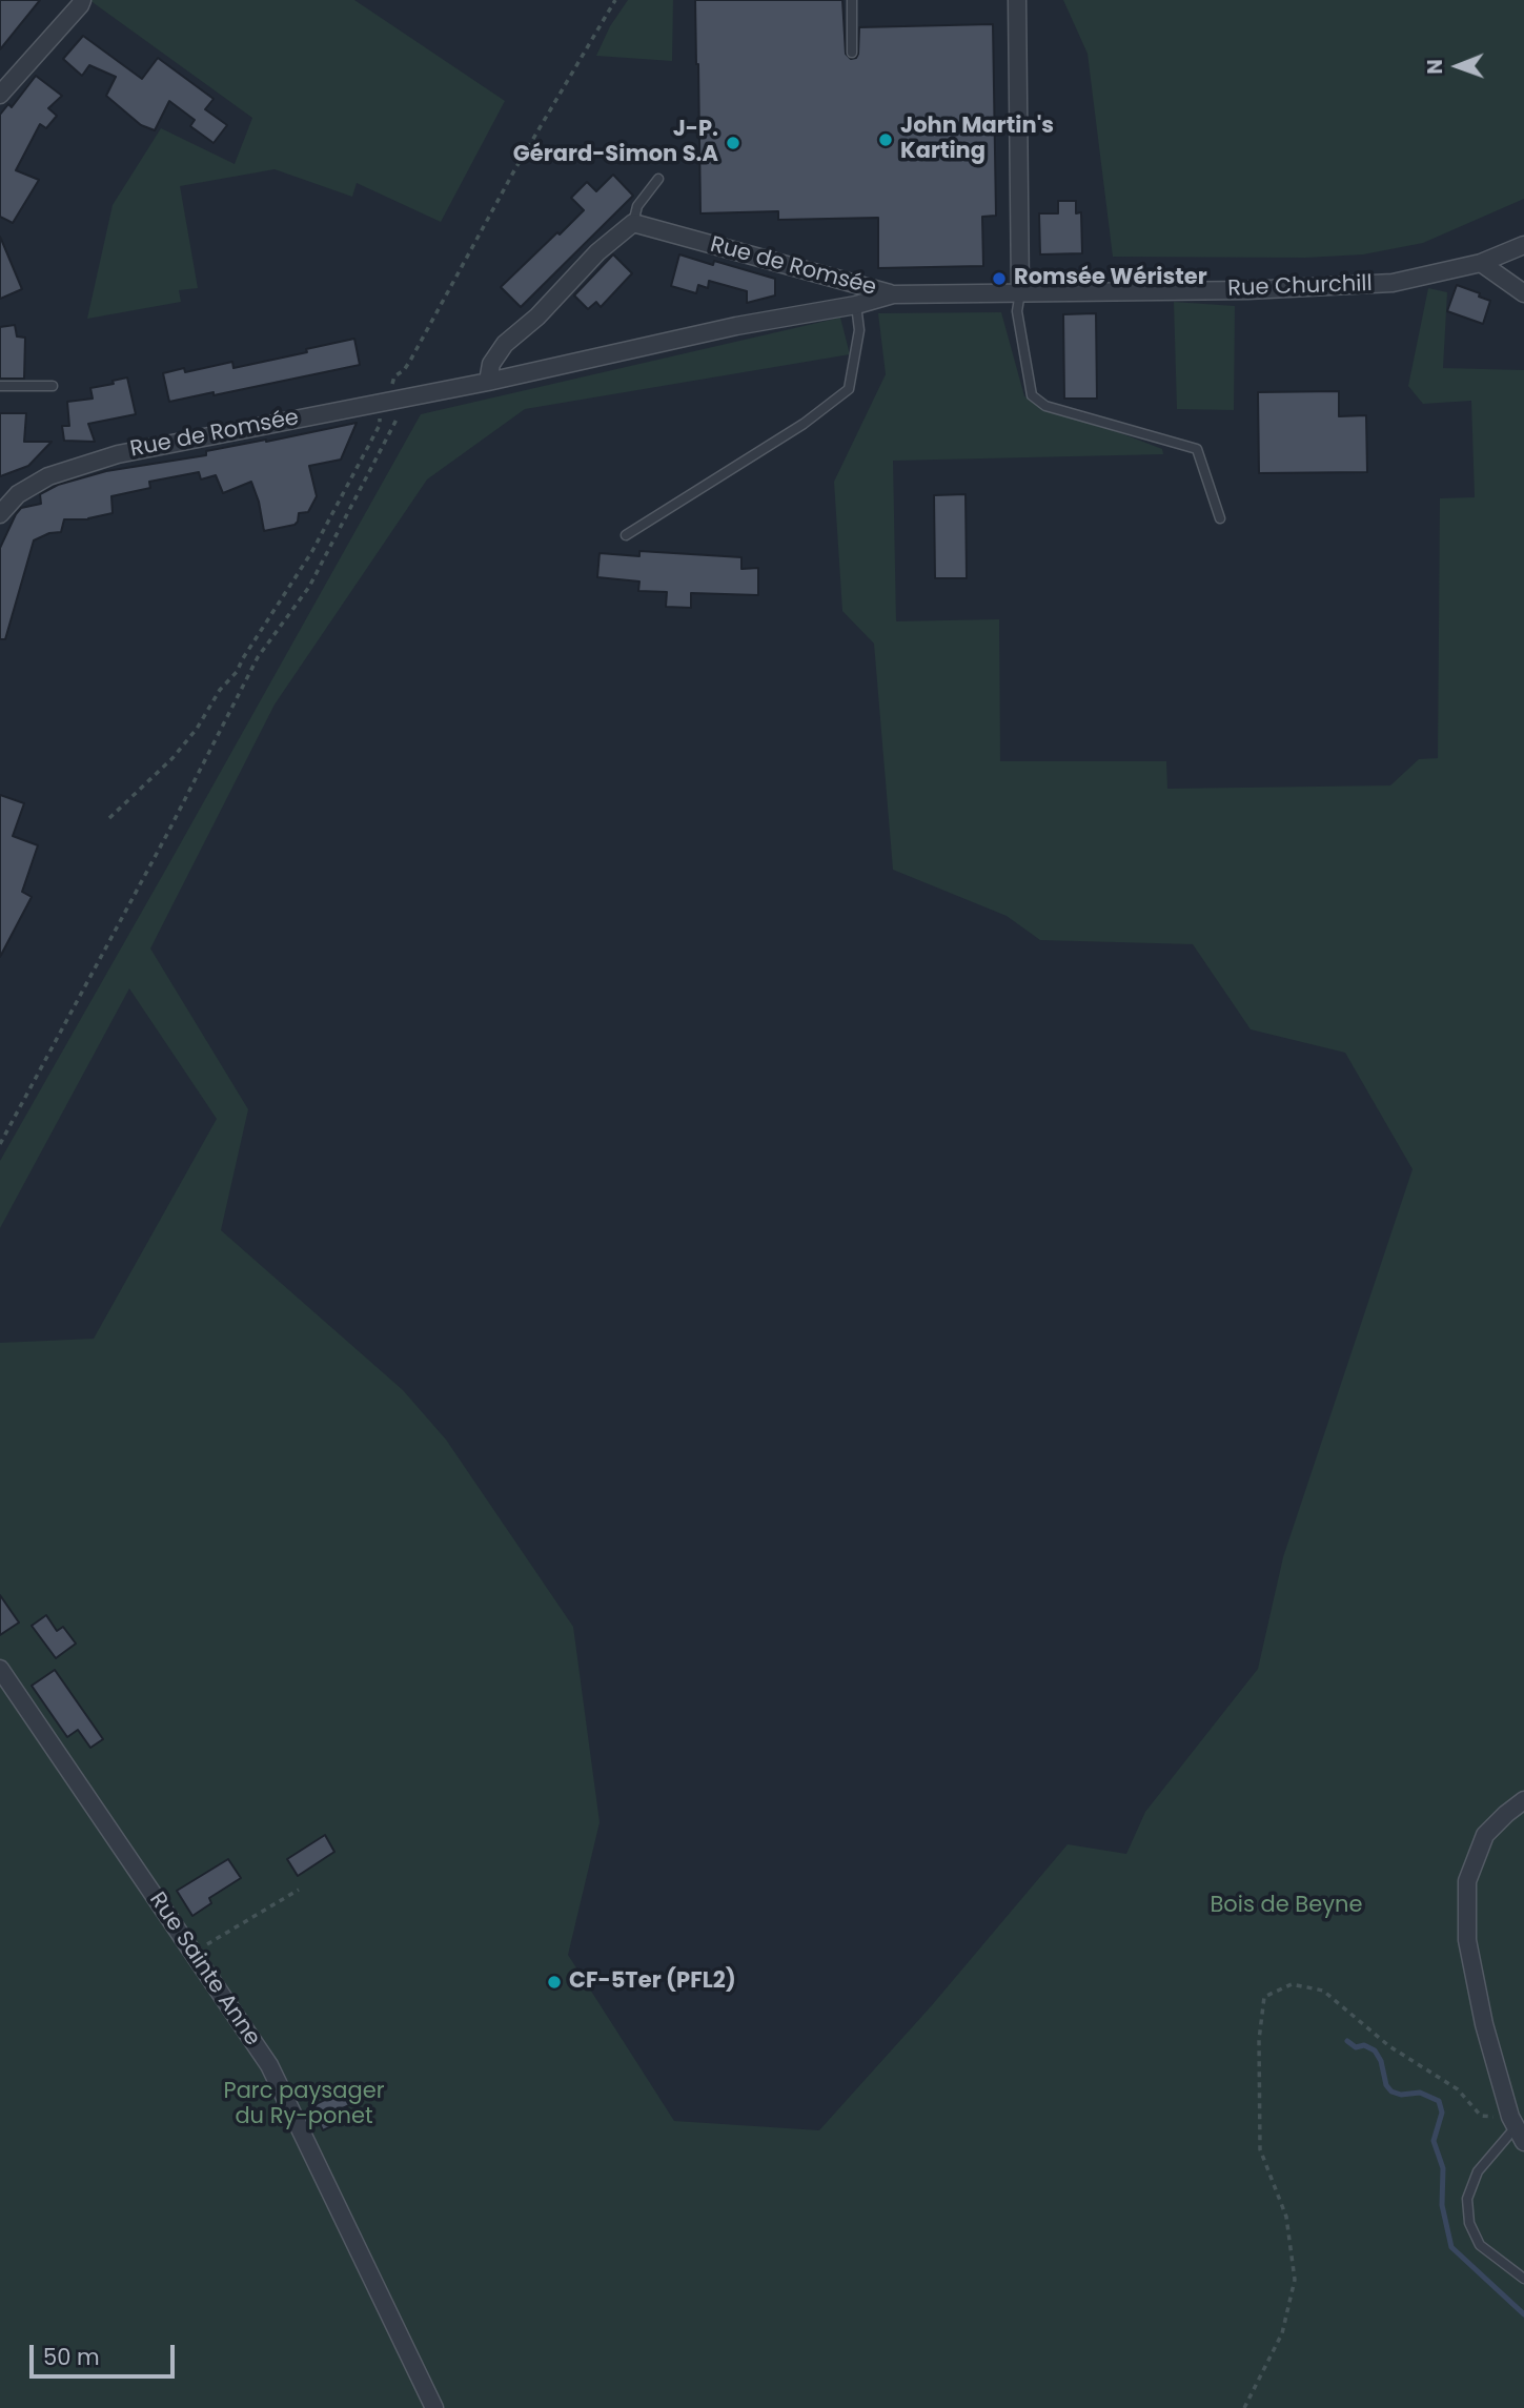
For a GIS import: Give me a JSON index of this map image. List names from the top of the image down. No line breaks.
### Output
{"streets":{"street":["Rue de Romsée","Rue Churchill","Rue Sainte Anne"]},"crossings":[["Rue de Romsée","Rue Churchill"]],"parks":["Bois de Beyne","Parc paysager du Ry-ponet"],"places":["John Martin's Karting","J-P. Gérard-Simon S.A","Romsée Wérister","CF-5Ter (PFL2)"],"scale_bar":"50 m","north":"left"}
